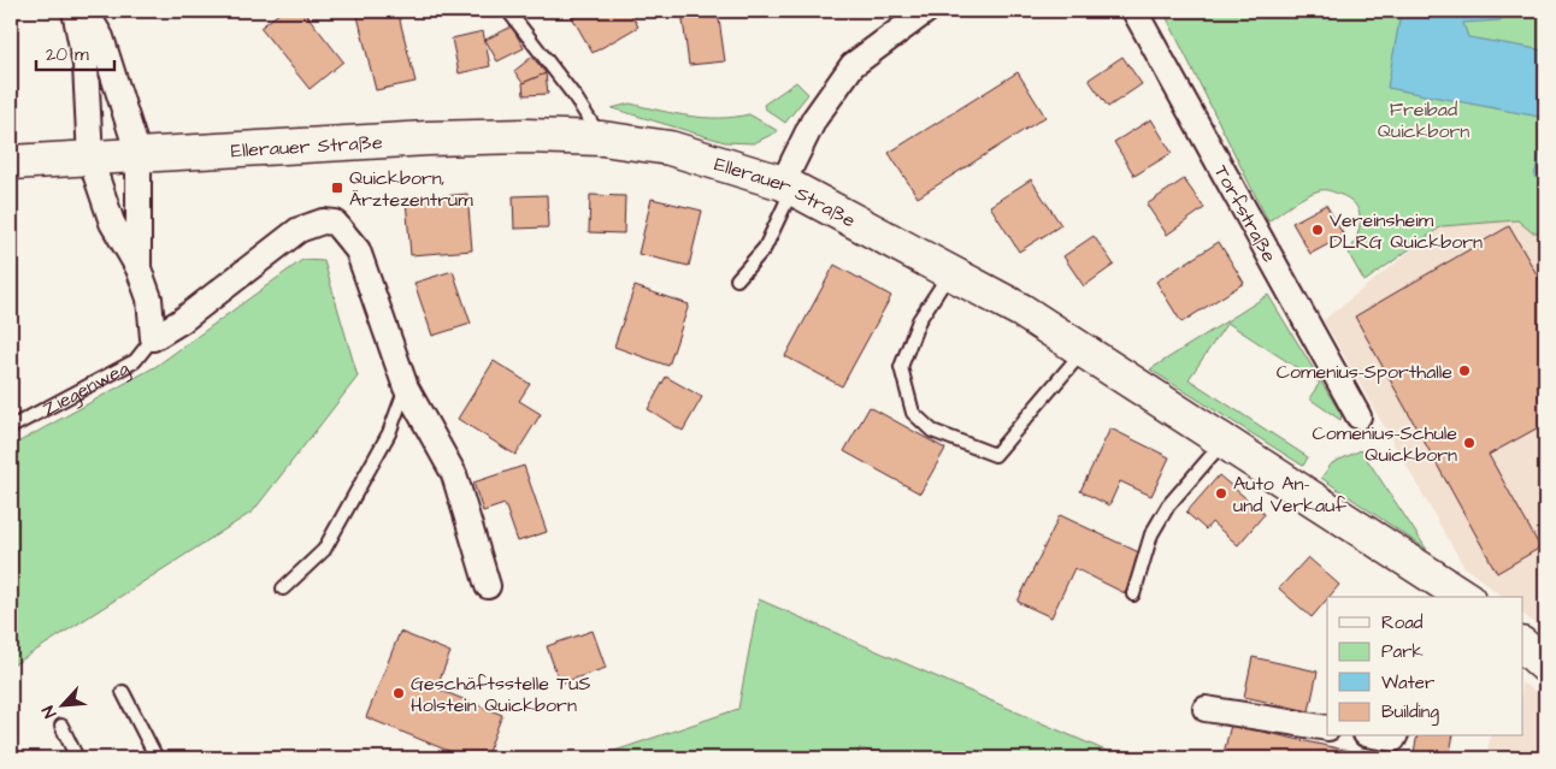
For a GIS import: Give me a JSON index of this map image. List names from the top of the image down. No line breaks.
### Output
{"streets":{"main road":["Ellerauer Straße"],"street":["Torfstraße"],"lane":["Ziegenweg"]},"parks":["Freibad Quickborn"],"places":{"transit":["Quickborn, Ärztezentrum"],"other":["Vereinsheim DLRG Quickborn","Comenius-Sporthalle","Comenius-Schule Quickborn","Auto An- und Verkauf","Geschäftsstelle TuS Holstein Quickborn"]},"legend":["Road","Park","Water","Building"],"scale_bar":"20 m","north":"bottom left"}
